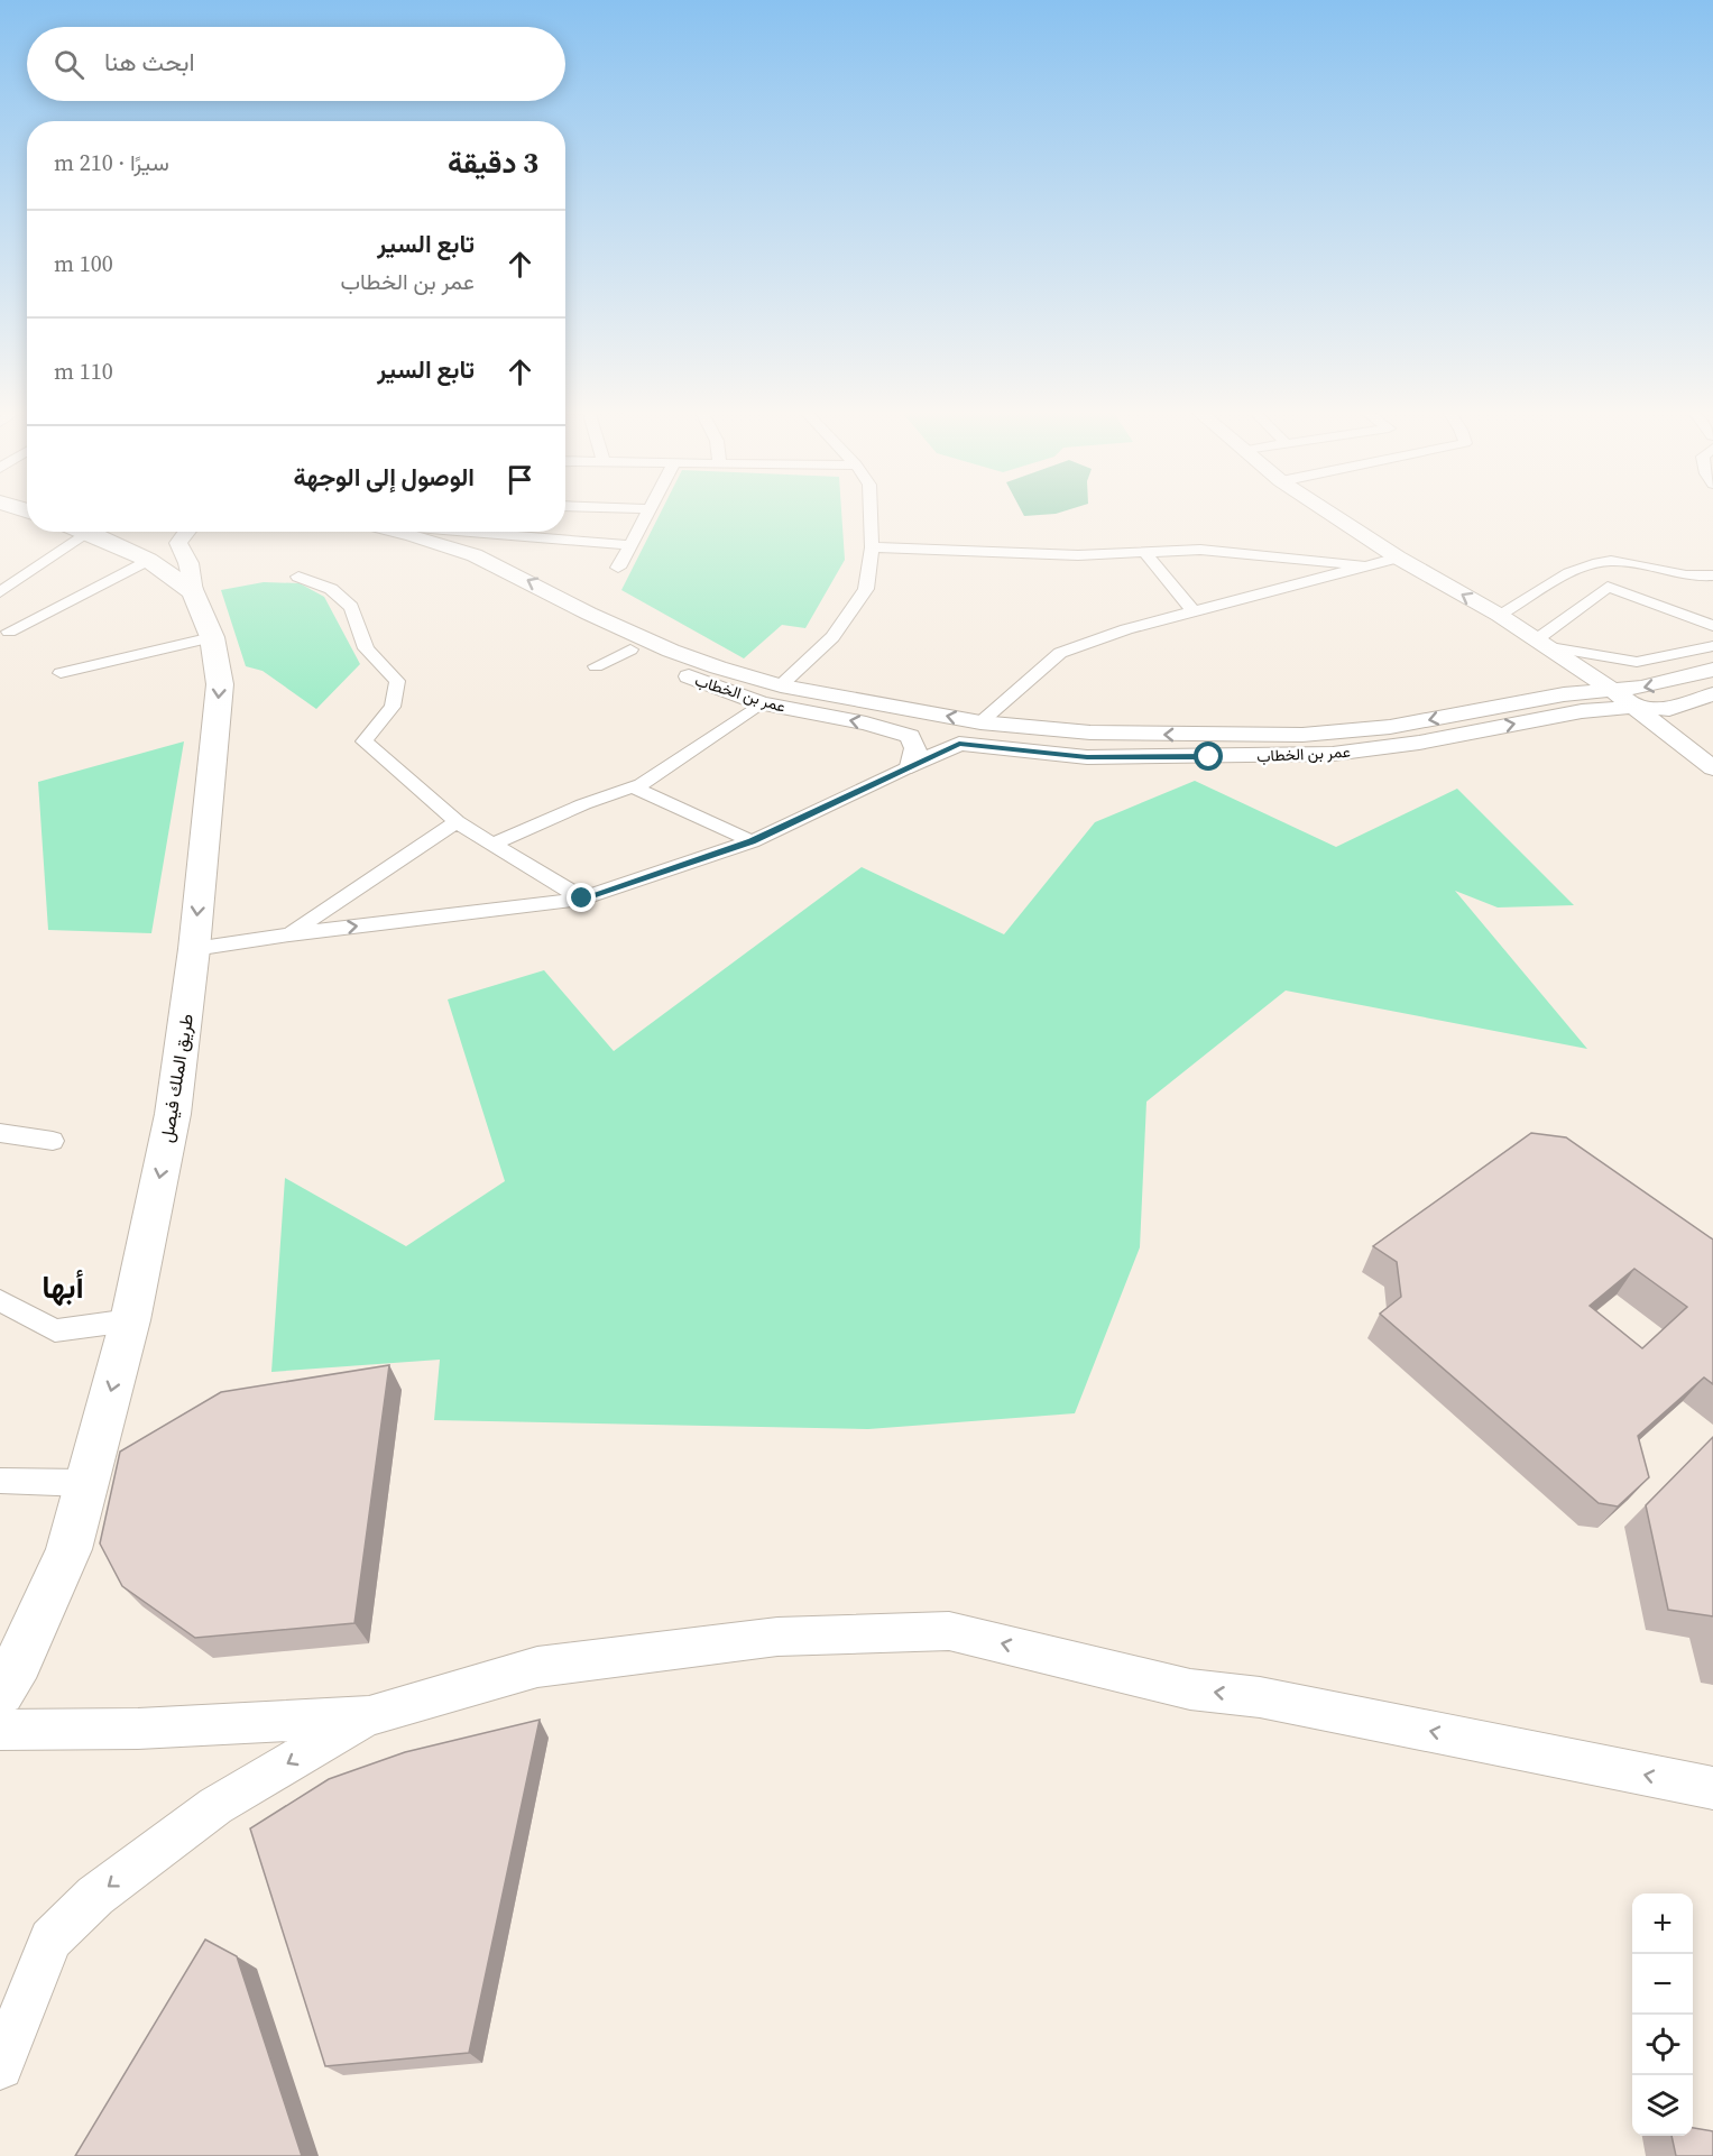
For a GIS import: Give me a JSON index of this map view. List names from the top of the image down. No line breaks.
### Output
{"streets":{"main road":["طريق الملك فيصل"],"street":["عمر بن الخطاب"]},"one_way":["طريق الملك فيصل"],"districts":["أبها"],"page":{"search":"ابحث هنا","heading":["3 دقيقة","سيرًا · 210 m"],"list":[["تابع السير","عمر بن الخطاب","100 m"],["تابع السير","110 m"],"الوصول إلى الوجهة"],"map_buttons":["+","−"]}}
